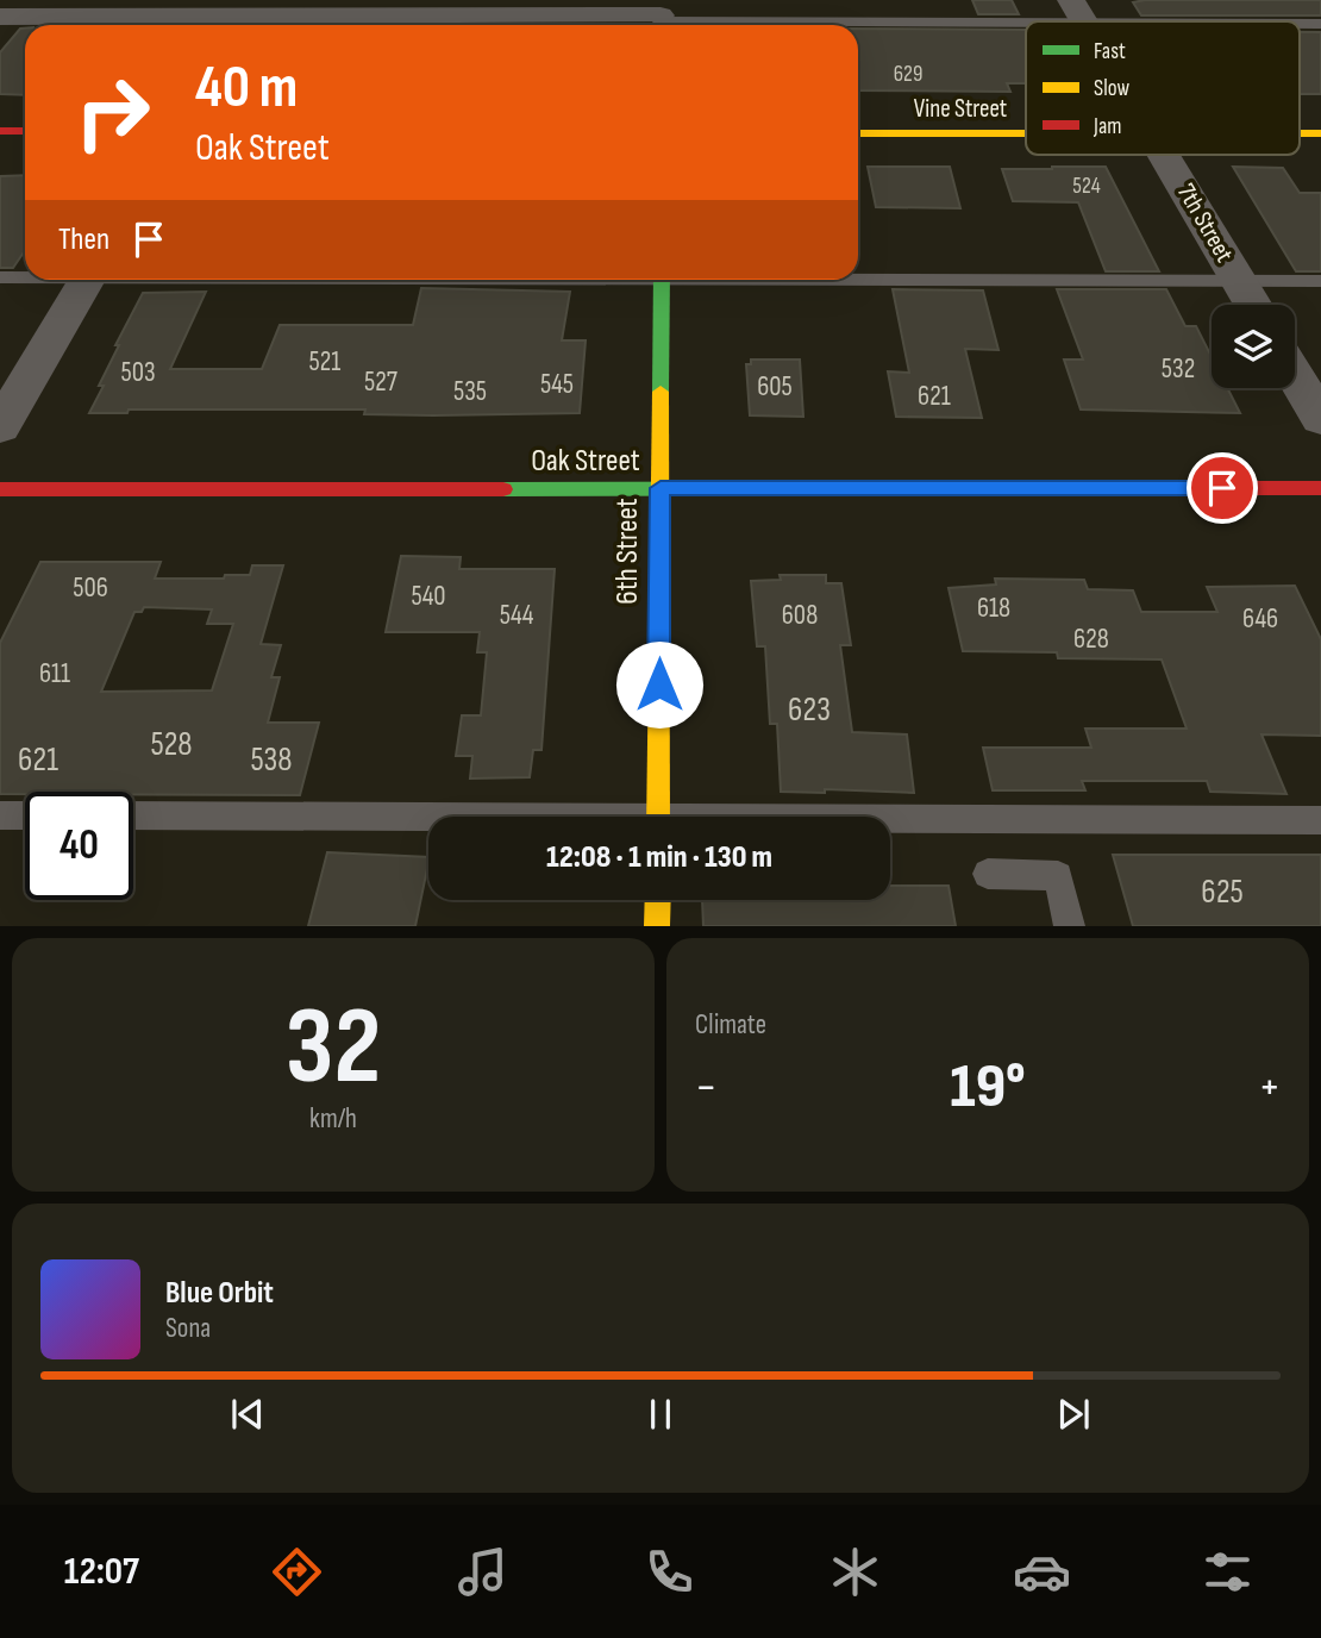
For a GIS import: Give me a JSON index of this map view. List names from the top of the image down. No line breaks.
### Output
{"streets":{"street":["Vine Street","7th Street","Oak Street","6th Street"]},"crossings":[["Oak Street","6th Street"]],"house_numbers":["629","524","521","532","503","527","545","605","535","621","506","540","618","544","608","646","628","611","623","528","621","538","625"],"legend":["Fast","Slow","Jam"],"page":{"turn":["40 m","Oak Street"],"then":"Then","limit":"40","trip":"12:08 · 1 min · 130 m","tile":[["32","km/h"],"Climate"],"heat":["−","19°","+"],"song":["Blue Orbit","Sona"],"tabs":"12:07"}}
